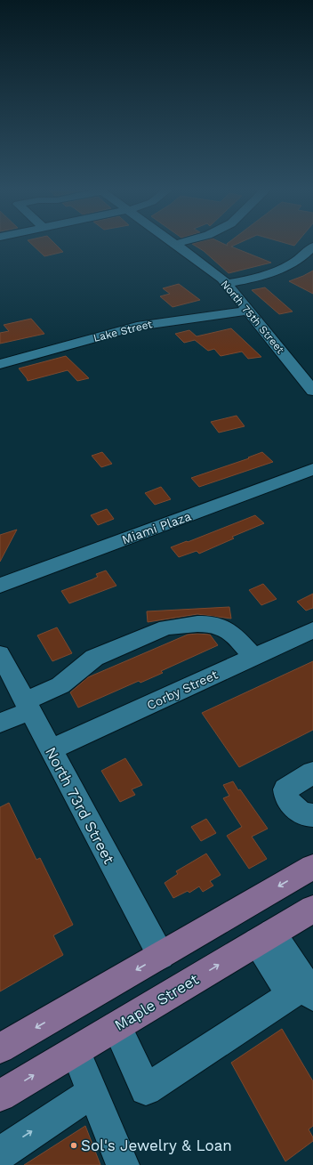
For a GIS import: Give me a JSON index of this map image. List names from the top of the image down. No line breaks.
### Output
{"streets":{"main road":["Maple Street"],"street":["North 75th Street","Lake Street","Miami Plaza","Corby Street","North 73rd Street"]},"crossings":[["North 75th Street","Lake Street"],["Corby Street","North 73rd Street"]],"places":["Sol's Jewelry & Loan"]}
